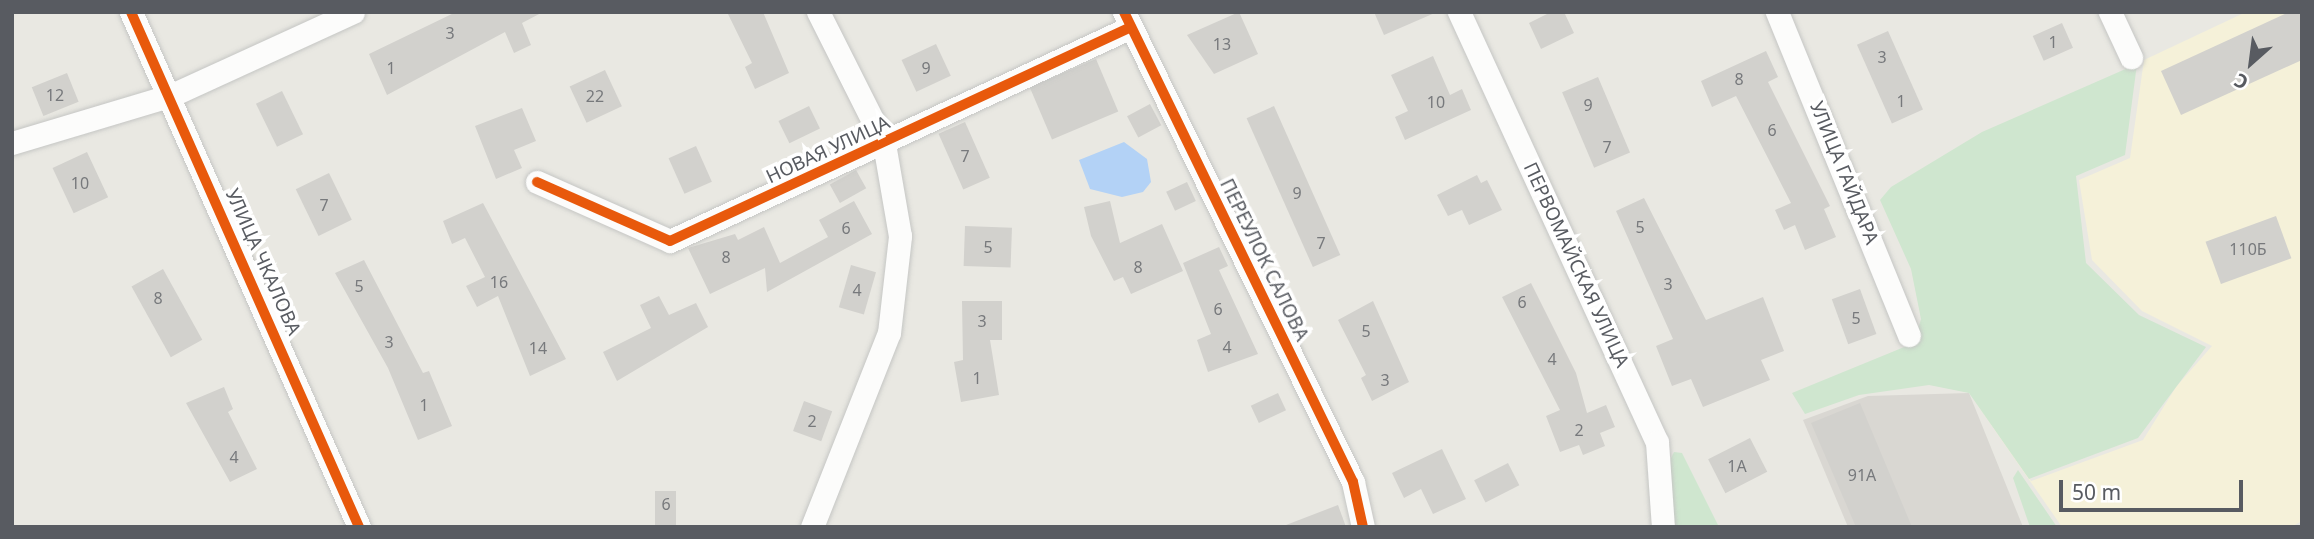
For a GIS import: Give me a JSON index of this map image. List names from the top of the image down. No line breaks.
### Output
{"streets":{"street":["НОВАЯ УЛИЦА","УЛИЦА ГАЙДАРА","ПЕРЕУЛОК САЛОВА","УЛИЦА ЧКАЛОВА","ПЕРВОМАЙСКАЯ УЛИЦА"]},"crossings":[["НОВАЯ УЛИЦА","ПЕРЕУЛОК САЛОВА"]],"house_numbers":["3","1","13","3","1","9","8","12","22","1","10","9","6","7","7","10","9","7","5","6","7","5","110Б","8","8","16","3","5","4","8","6","6","5","3","5","3","4","14","4","1","3","1","2","2","4","1А","91А","6"],"scale_bar":"50 m","north":"bottom left"}
